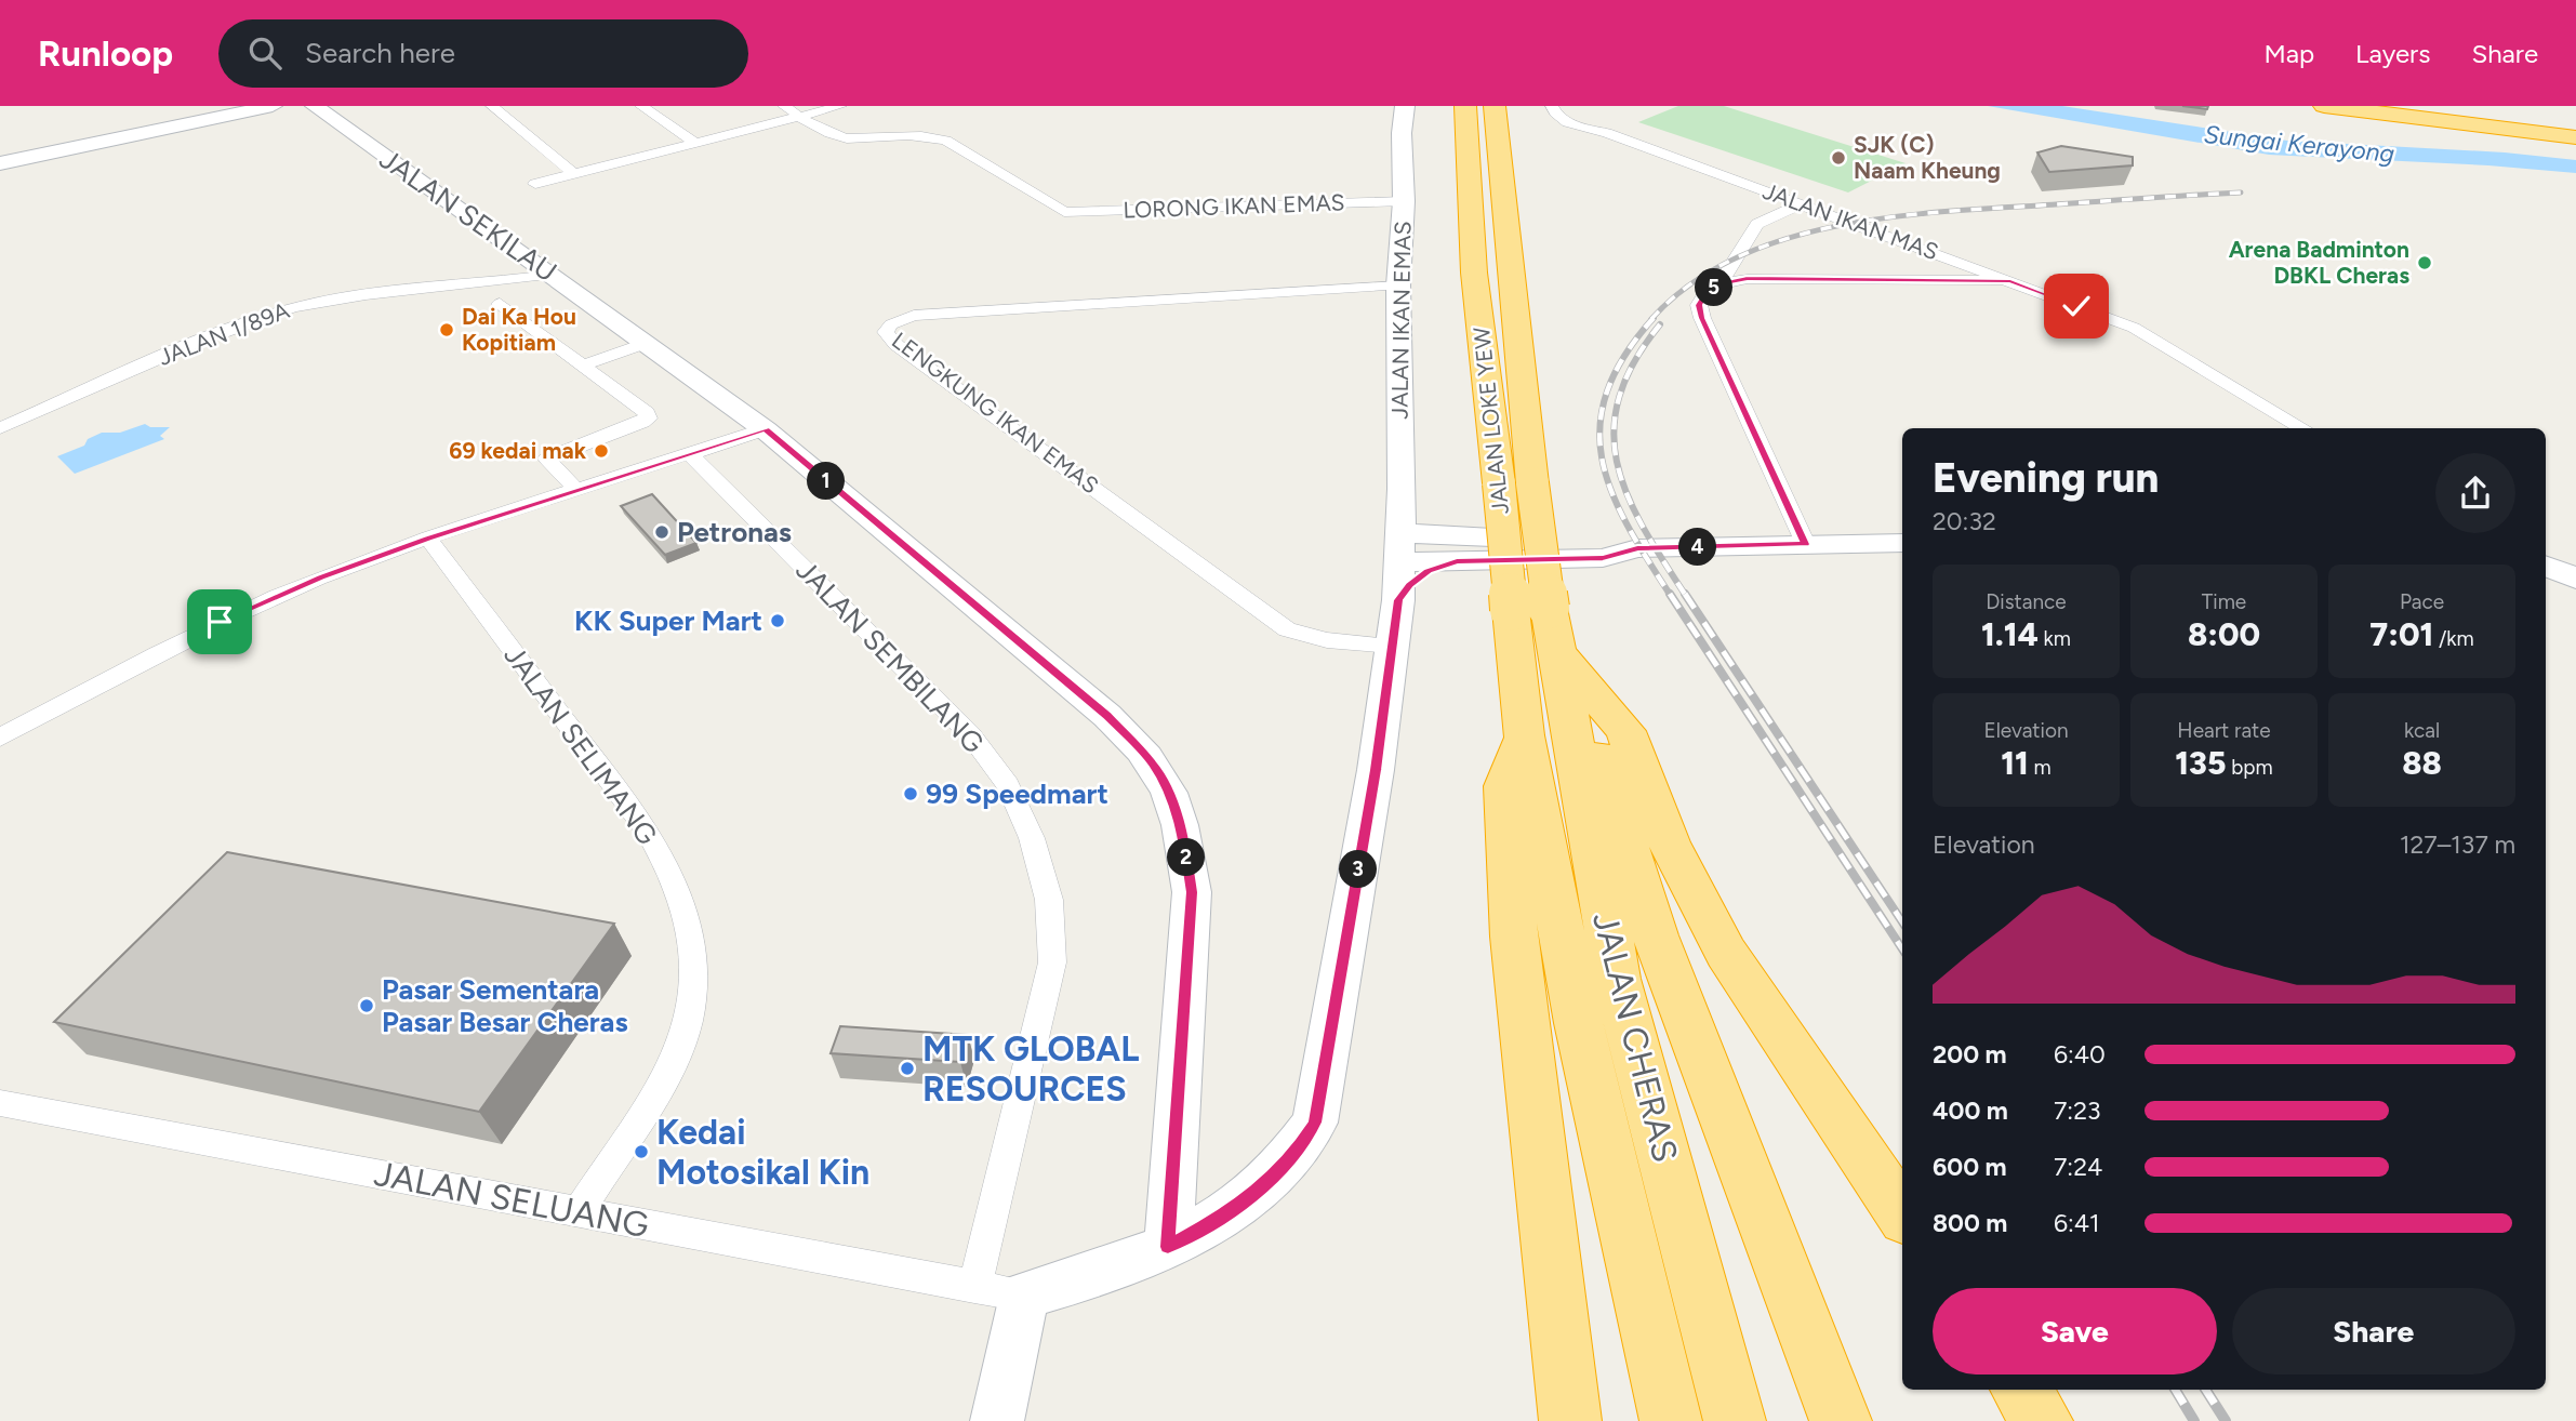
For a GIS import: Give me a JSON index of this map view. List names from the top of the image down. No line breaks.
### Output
{"streets":{"highway":["JALAN LOKE YEW","JALAN CHERAS"],"street":["LORONG IKAN EMAS","JALAN SEKILAU","JALAN IKAN MAS","JALAN IKAN EMAS","JALAN 1/89A","LENGKUNG IKAN EMAS","JALAN SEMBILANG","JALAN SELIMANG","JALAN SELUANG"]},"crossings":[["LORONG IKAN EMAS","JALAN IKAN EMAS"],["JALAN SEKILAU","JALAN IKAN EMAS"],["JALAN SEKILAU","JALAN 1/89A"],["JALAN IKAN EMAS","LENGKUNG IKAN EMAS"],["JALAN IKAN EMAS","JALAN SELUANG"],["JALAN LOKE YEW","JALAN CHERAS"],["JALAN SEMBILANG","JALAN SELUANG"],["JALAN SELIMANG","JALAN SELUANG"]],"water":["Sungai Kerayong"],"places":["SJK (C) Naam Kheung","Arena Badminton DBKL Cheras","Dai Ka Hou Kopitiam","69 kedai mak","Petronas","KK Super Mart","99 Speedmart","Pasar Sementara Pasar Besar Cheras","MTK GLOBAL RESOURCES","Kedai Motosikal Kin"],"page":{"header":"Runloop","search":"Search here","nav":["Map","Layers","Share"],"pins":["5","1","4","2","3"],"heading":["Evening run","20:32"],"stats":[["Distance","1.14 km"],["Time","8:00"],["Pace","7:01 /km"],["Elevation","11 m"],["Heart rate","135 bpm"],["kcal","88"]],"chart":["Elevation","127–137 m"],"list":[{"name":"200 m","note":"6:40"},{"name":"400 m","note":"7:23"},{"name":"600 m","note":"7:24"},{"name":"800 m","note":"6:41"}],"buttons":["Save","Share"]}}
